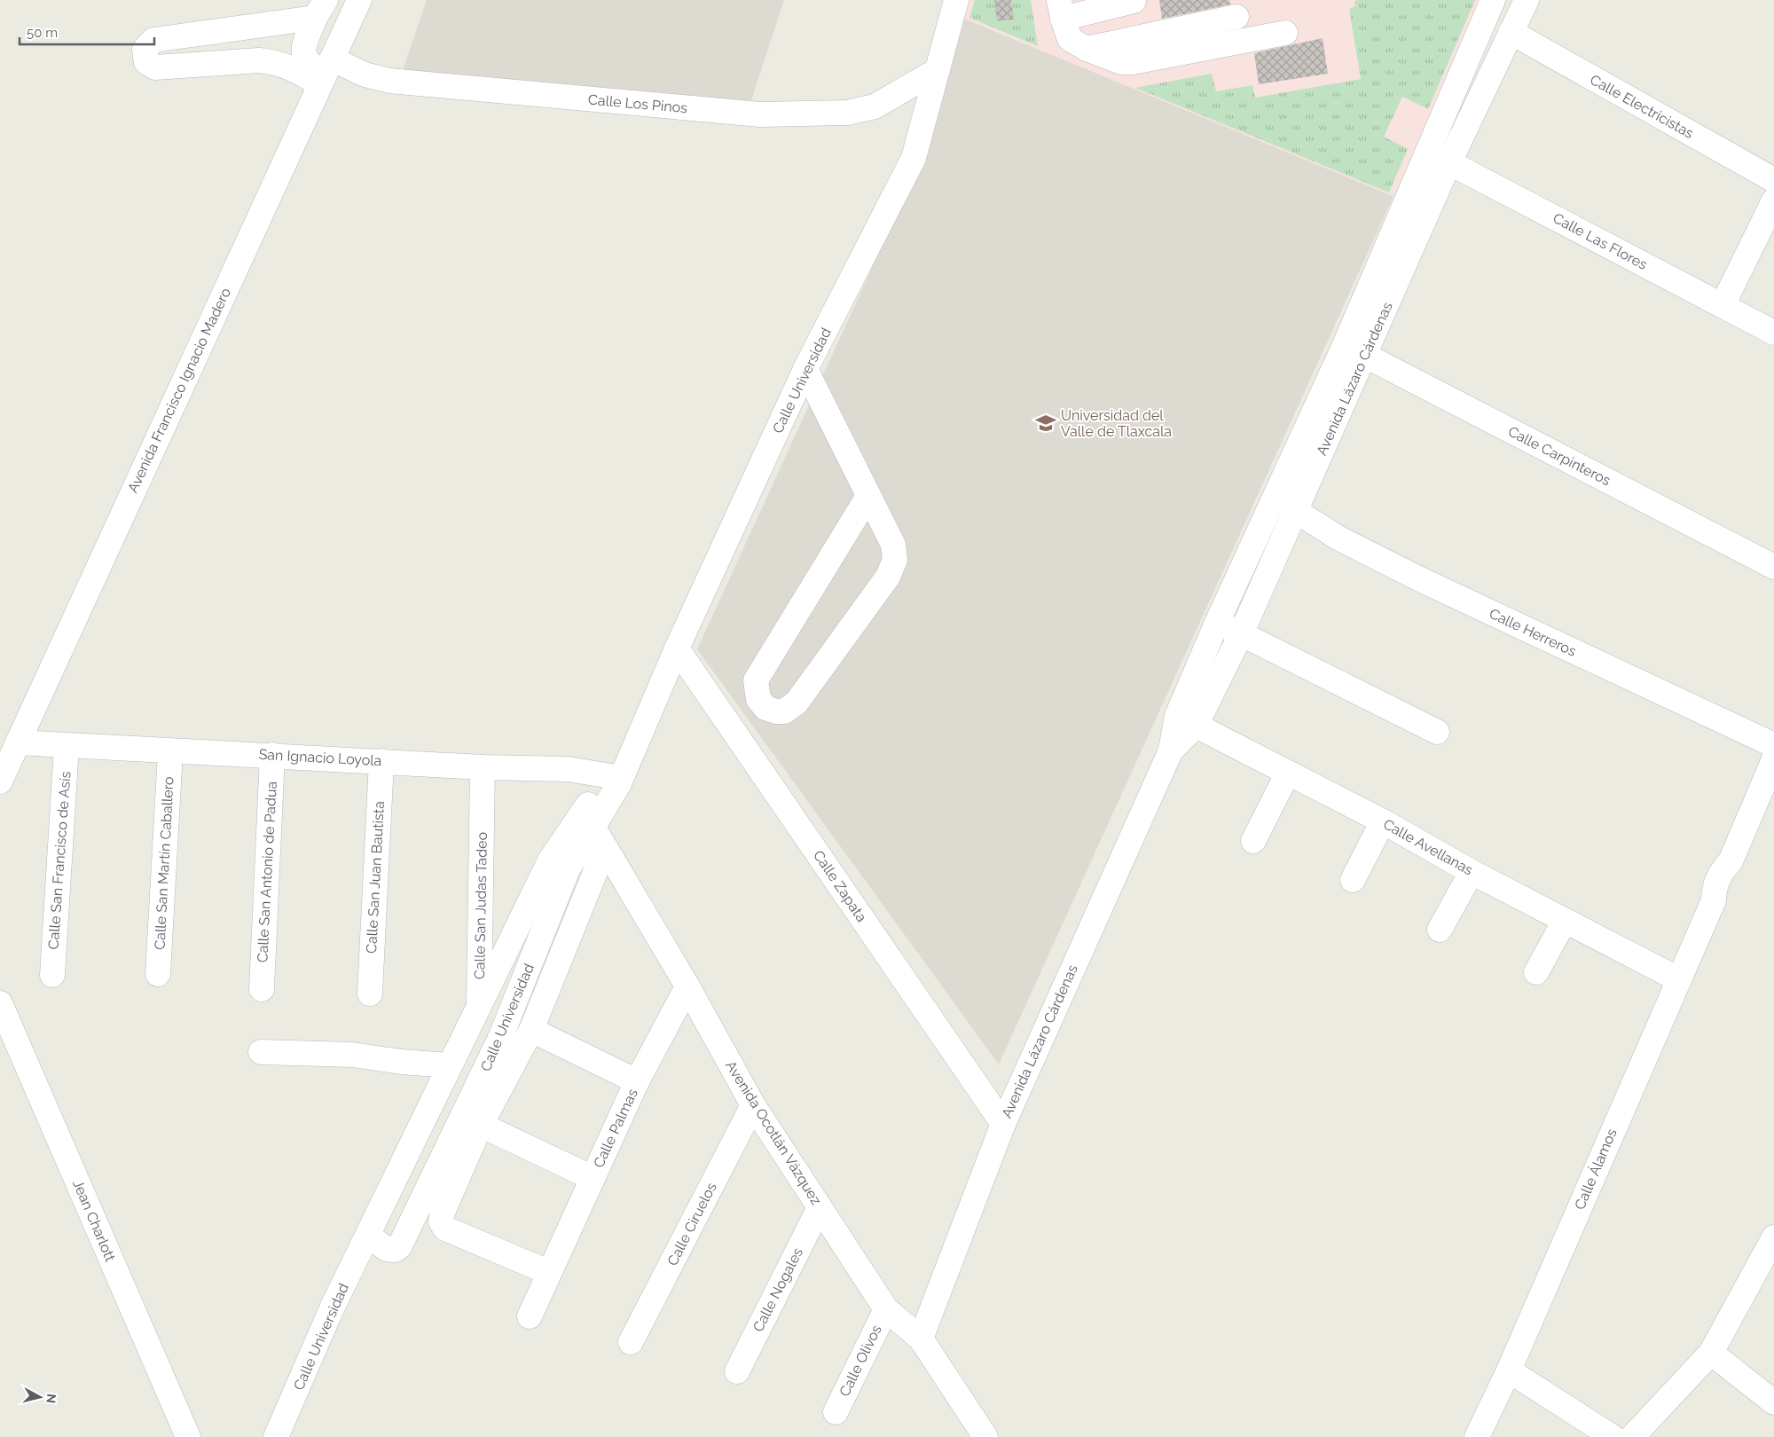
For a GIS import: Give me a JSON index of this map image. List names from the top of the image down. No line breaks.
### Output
{"streets":{"street":["Calle Los Pinos","Calle Electricistas","Calle Las Flores","Avenida Lázaro Cárdenas","Calle Universidad","Avenida Francisco Ignacio Madero","Calle Carpinteros","Calle Herreros","San Ignacio Loyola","Calle Avellanas","Calle San Francisco de Asís","Calle San Martín Caballero","Calle San Antonio de Padua","Calle San Juan Bautista","Calle Zapata","Calle San Judas Tadeo","Calle Palmas","Avenida Ocotlán Vázquez","Calle Álamos","Jean Charlott","Calle Ciruelos","Calle Nogales","Calle Olivos"]},"crossings":[["Calle Los Pinos","Calle Universidad"],["Calle Los Pinos","Avenida Francisco Ignacio Madero"],["Calle Electricistas","Avenida Lázaro Cárdenas"],["Calle Las Flores","Avenida Lázaro Cárdenas"],["Avenida Lázaro Cárdenas","Calle Carpinteros"],["Avenida Lázaro Cárdenas","Calle Herreros"],["Avenida Lázaro Cárdenas","Calle Avellanas"],["Avenida Lázaro Cárdenas","Calle Zapata"],["Avenida Lázaro Cárdenas","Avenida Ocotlán Vázquez"],["Calle Universidad","San Ignacio Loyola"],["Calle Universidad","Calle Zapata"],["Calle Universidad","Calle San Judas Tadeo"],["Calle Universidad","Avenida Ocotlán Vázquez"],["Avenida Francisco Ignacio Madero","San Ignacio Loyola"],["San Ignacio Loyola","Calle San Francisco de Asís"],["San Ignacio Loyola","Calle San Martín Caballero"],["San Ignacio Loyola","Calle San Antonio de Padua"],["San Ignacio Loyola","Calle San Juan Bautista"],["San Ignacio Loyola","Calle San Judas Tadeo"],["Calle Avellanas","Calle Álamos"],["Calle Palmas","Avenida Ocotlán Vázquez"],["Avenida Ocotlán Vázquez","Calle Ciruelos"],["Avenida Ocotlán Vázquez","Calle Nogales"],["Avenida Ocotlán Vázquez","Calle Olivos"]],"places":{"school or university":["Universidad del Valle de Tlaxcala"]},"scale_bar":"50 m","north":"right"}
